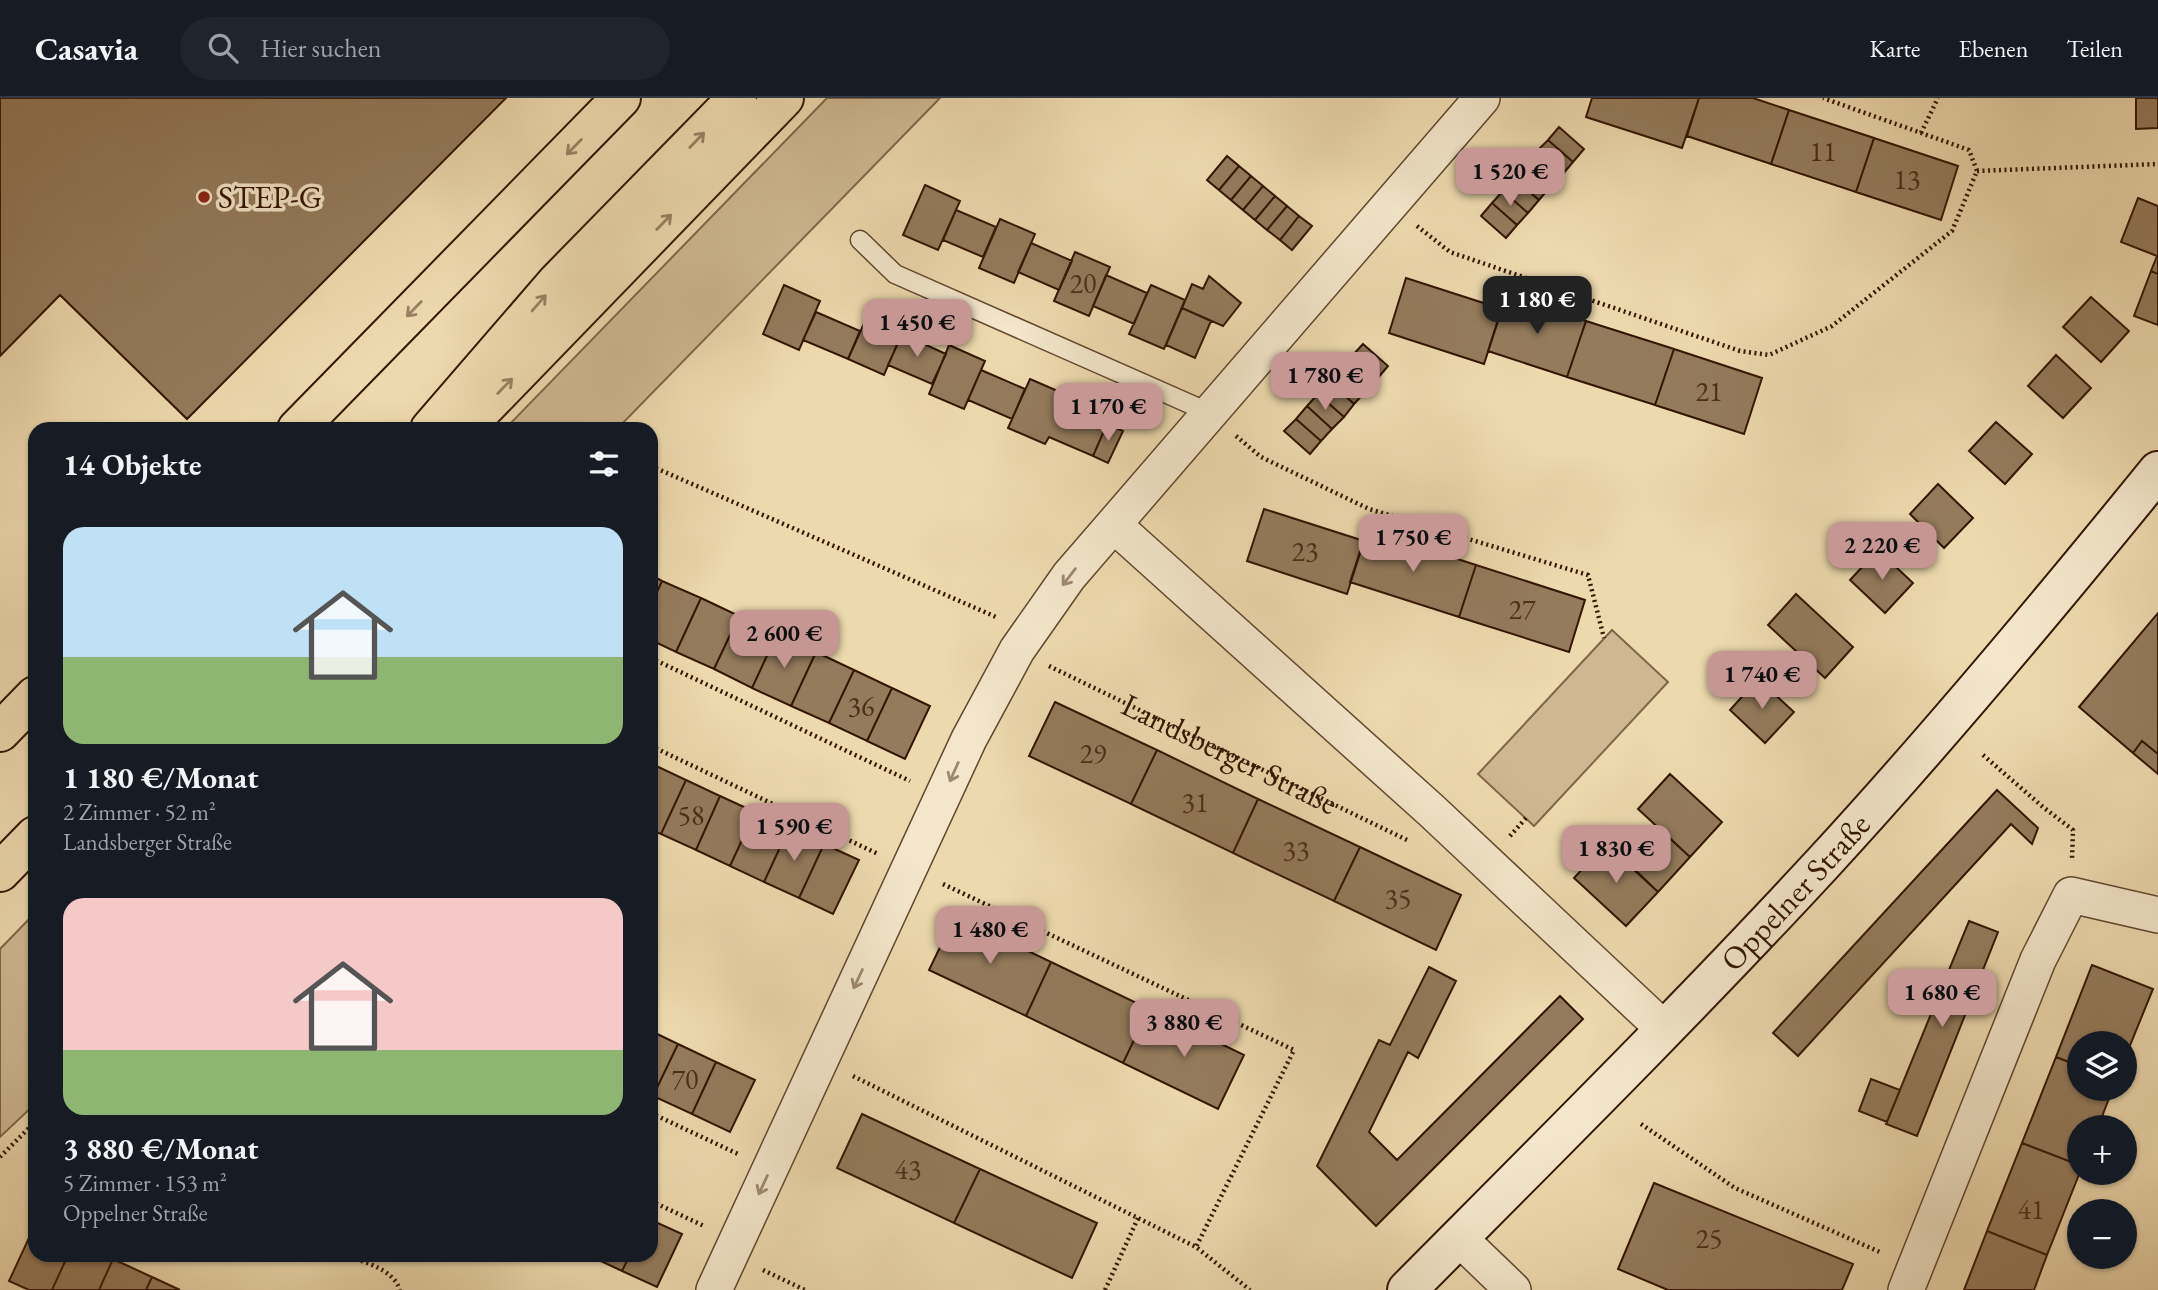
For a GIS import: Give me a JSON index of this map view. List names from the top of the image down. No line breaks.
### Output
{"streets":{"street":["Landsberger Straße","Oppelner Straße"]},"crossings":[["Landsberger Straße","Oppelner Straße"]],"places":["STEP-G"],"house_numbers":["11","13","20","21","23","27","36","29","31","58","33","35","70","43","41","25"],"page":{"header":"Casavia","search":"Hier suchen","nav":["Karte","Ebenen","Teilen"],"price":["1 520 €","1 180 €","1 450 €","1 780 €","1 170 €","1 750 €","2 220 €","2 600 €","1 740 €","1 590 €","1 830 €","1 480 €","1 680 €","3 880 €"],"heading":"14 Objekte","list":[{"name":"1 180 €/Monat","note":"2 Zimmer · 52 m² · Landsberger Straße"},{"name":"3 880 €/Monat","note":"5 Zimmer · 153 m² · Oppelner Straße"}],"map_buttons":["+","−"]}}
